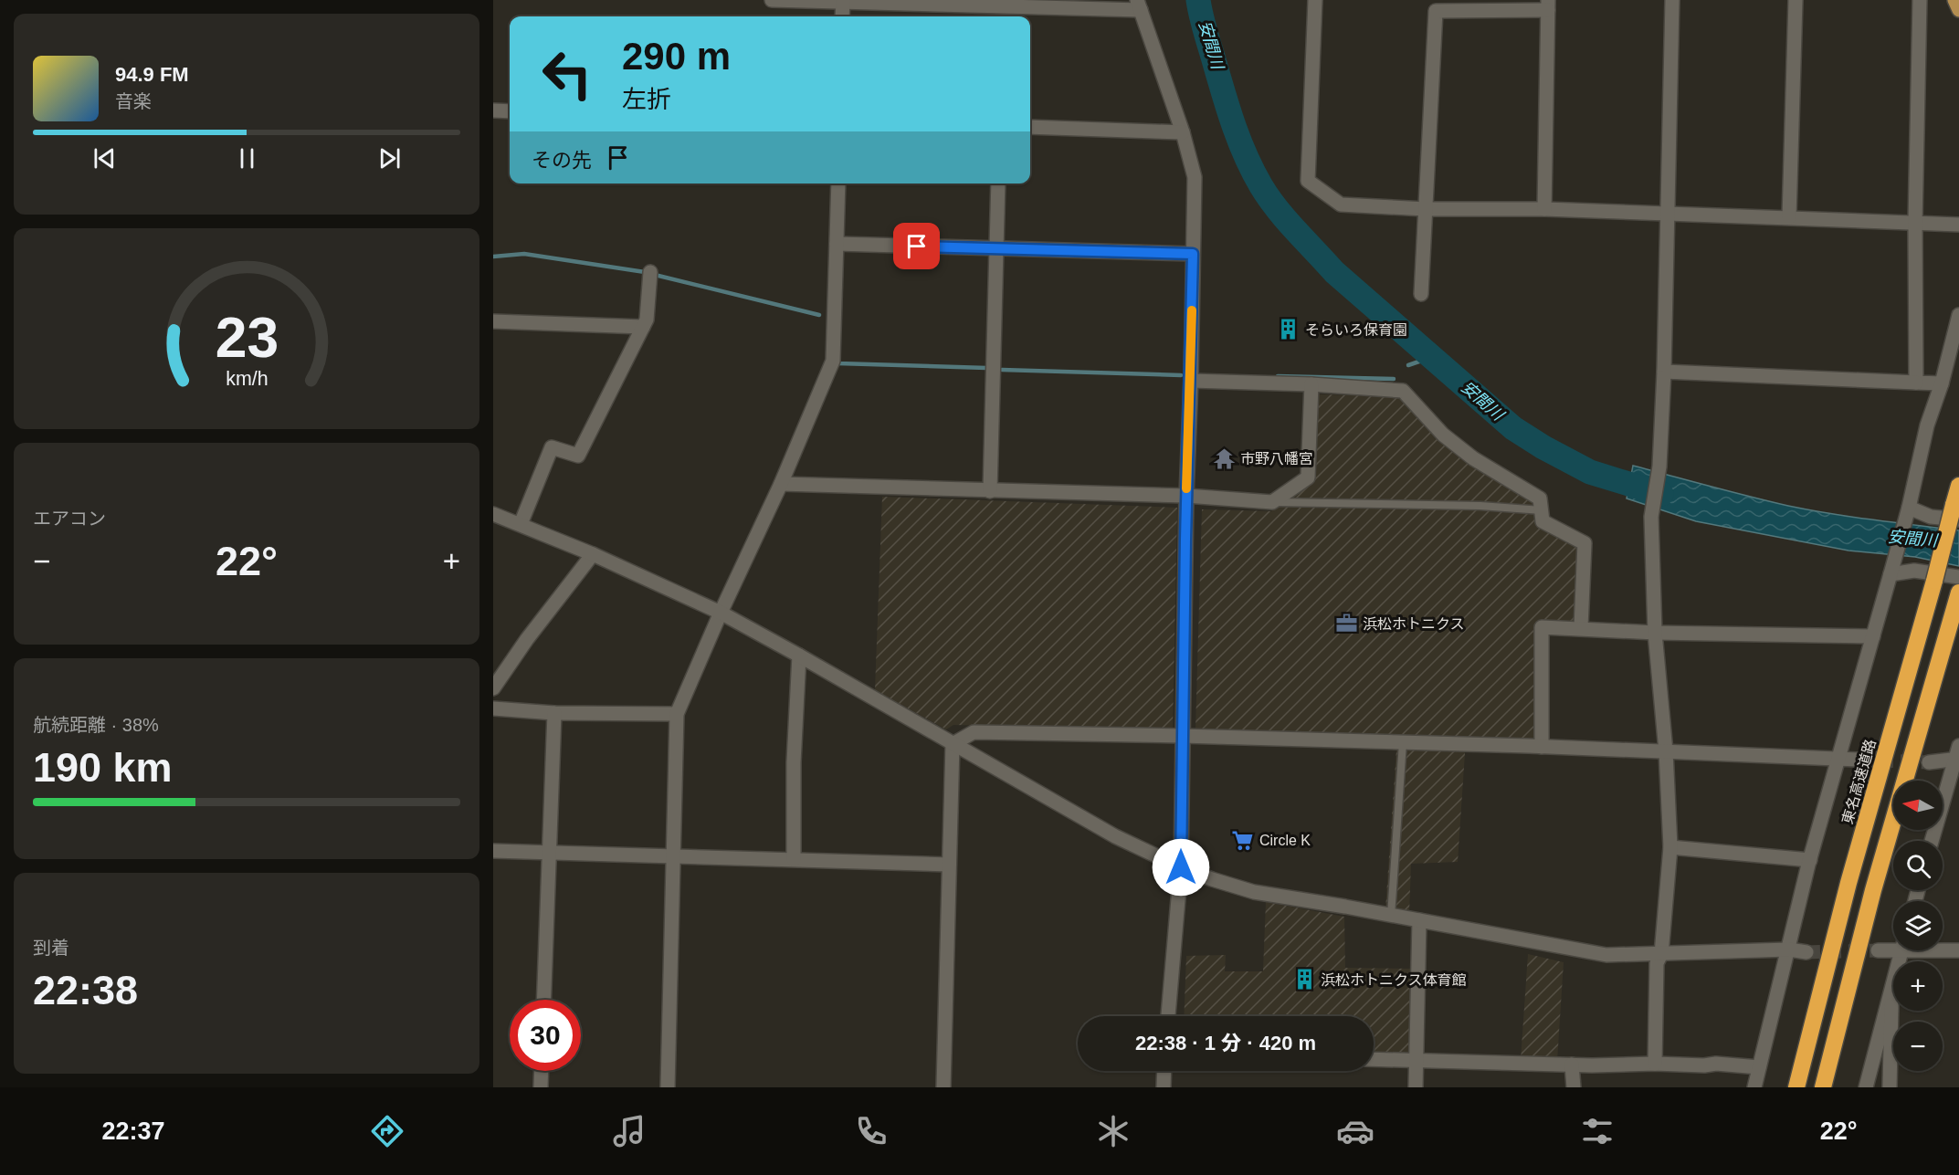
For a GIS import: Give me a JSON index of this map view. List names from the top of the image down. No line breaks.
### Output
{"streets":{"highway":["東名高速道路"]},"water":["安間川"],"places":{"building":["そらいろ保育園","浜松ホトニクス体育館"],"temple":["市野八幡宮"],"office":["浜松ホトニクス"],"supermarket":["Circle K"]},"north":"left","page":{"turn":["290 m","左折"],"song":["94.9 FM","音楽"],"then":"その先","tile":["エアコン",["航続距離 · 38%","190 km"],["到着","22:38"]],"heat":["−","22°","+"],"map_buttons":["+","−"],"limit":"30","trip":"22:38 · 1 分 · 420 m","tabs":["22:37","22°"],"gauge":["23","km/h"]}}
